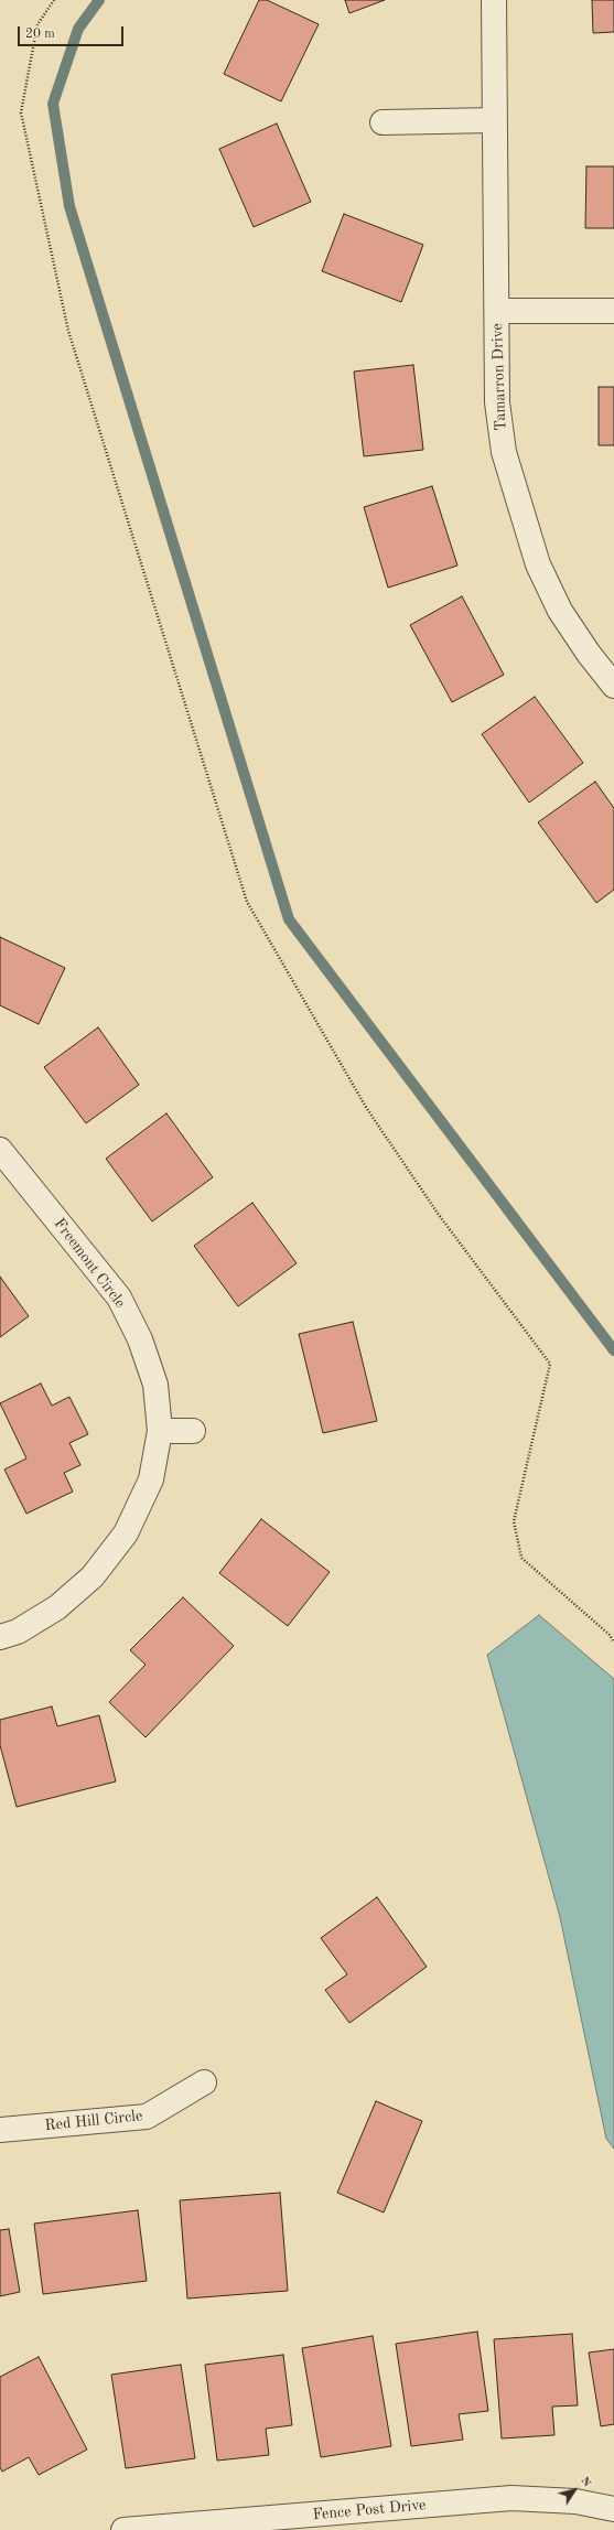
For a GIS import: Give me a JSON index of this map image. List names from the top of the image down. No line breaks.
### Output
{"streets":{"street":["Tamarron Drive","Freemont Circle","Red Hill Circle","Fence Post Drive"]},"scale_bar":"20 m","north":"top right"}
